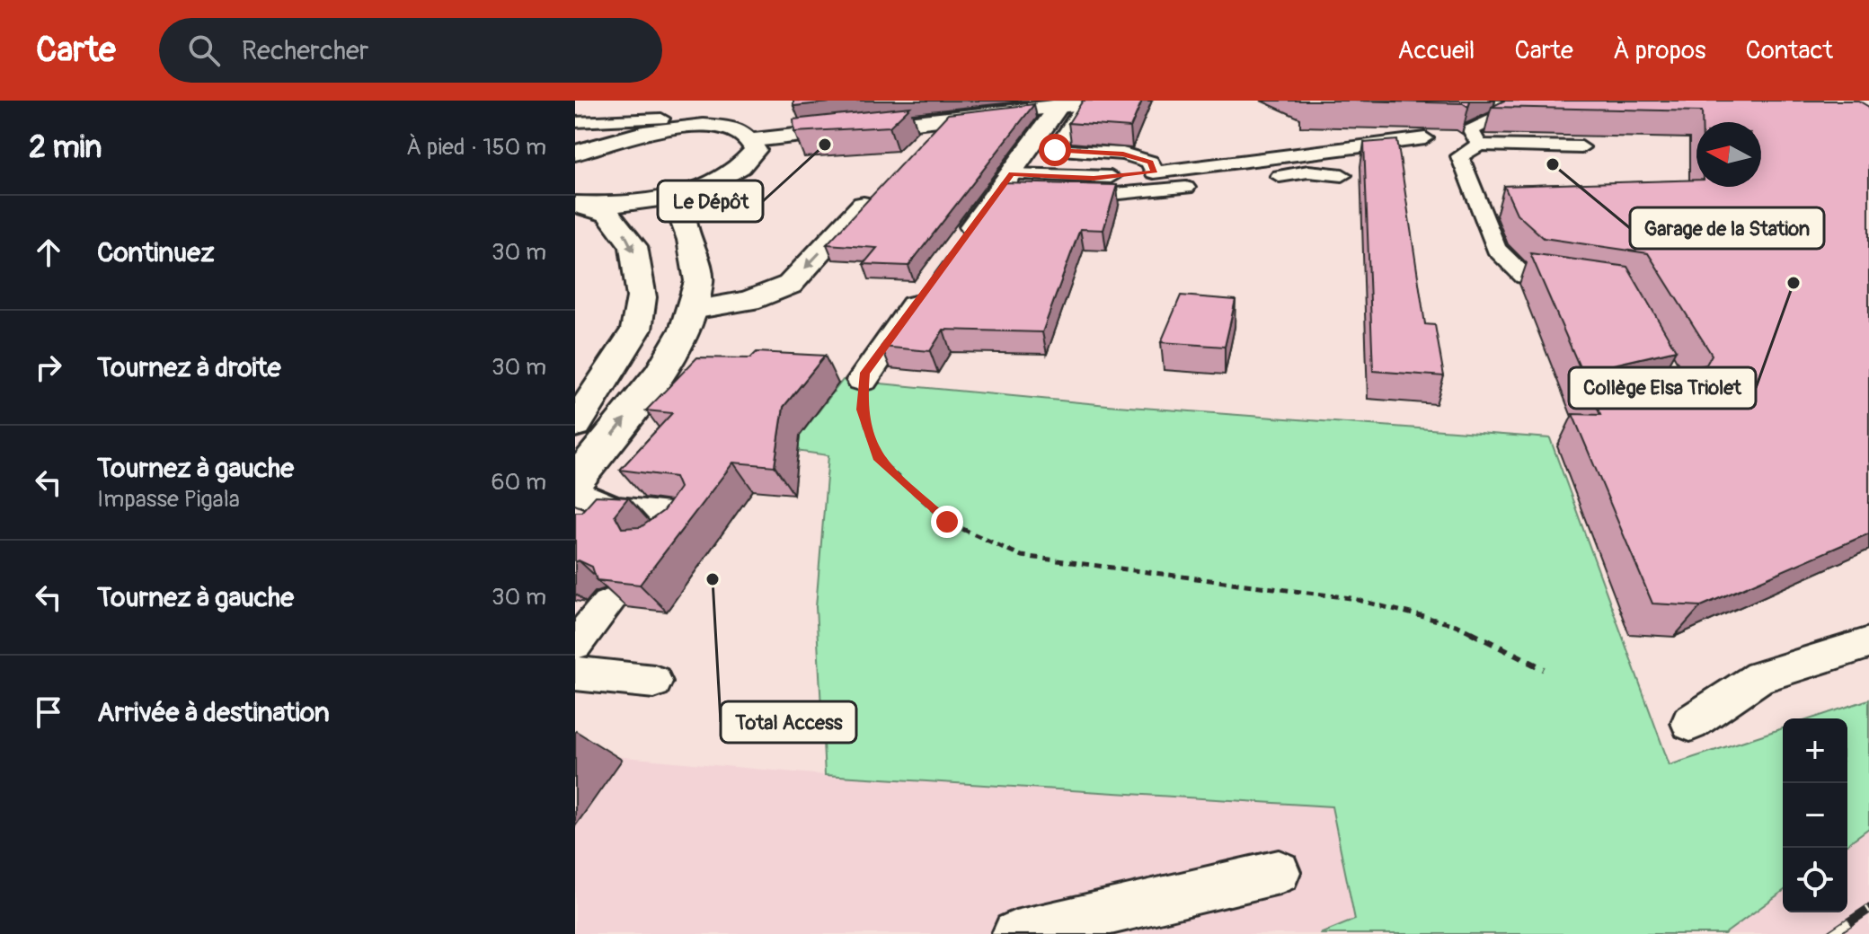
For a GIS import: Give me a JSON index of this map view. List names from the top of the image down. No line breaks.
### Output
{"places":["Le Dépôt","Garage de la Station","Collège Elsa Triolet","Total Access"],"north":"left","page":{"header":"Carte","search":"Rechercher","nav":["Accueil","Carte","À propos","Contact"],"heading":["2 min","À pied · 150 m"],"list":[["Continuez","30 m"],["Tournez à droite","30 m"],["Tournez à gauche","Impasse Pigala","60 m"],["Tournez à gauche","30 m"],"Arrivée à destination"],"map_buttons":["+","−"]}}
